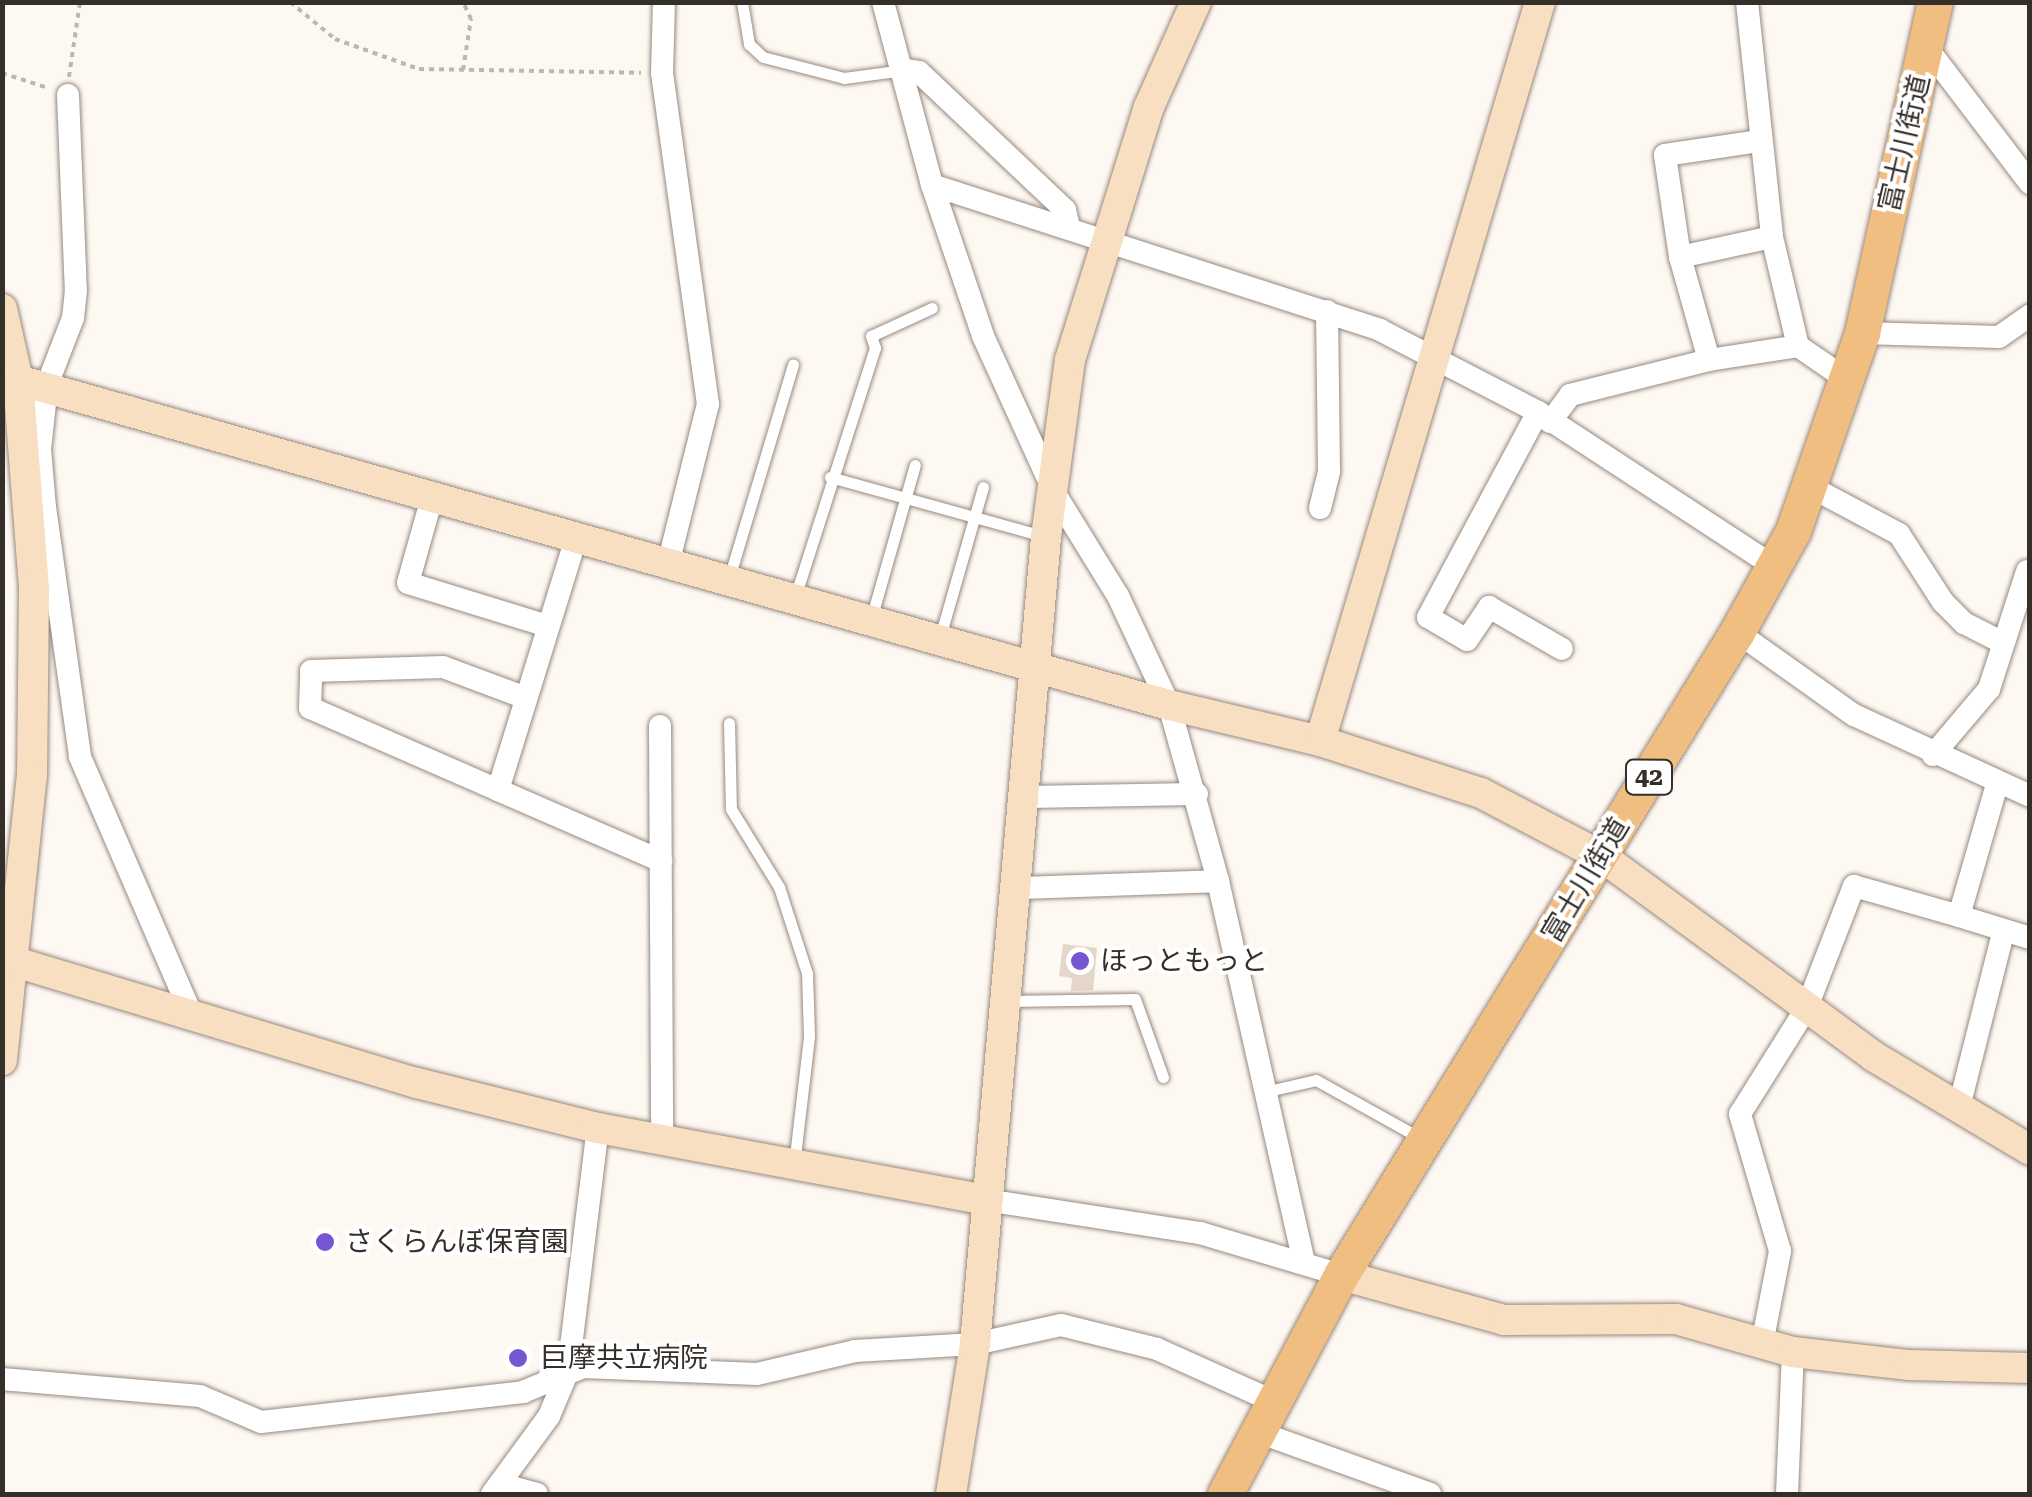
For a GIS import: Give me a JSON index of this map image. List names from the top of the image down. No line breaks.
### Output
{"streets":{"main road":["富士川街道","42"]},"places":["ほっともっと","さくらんぼ保育園","巨摩共立病院"]}
